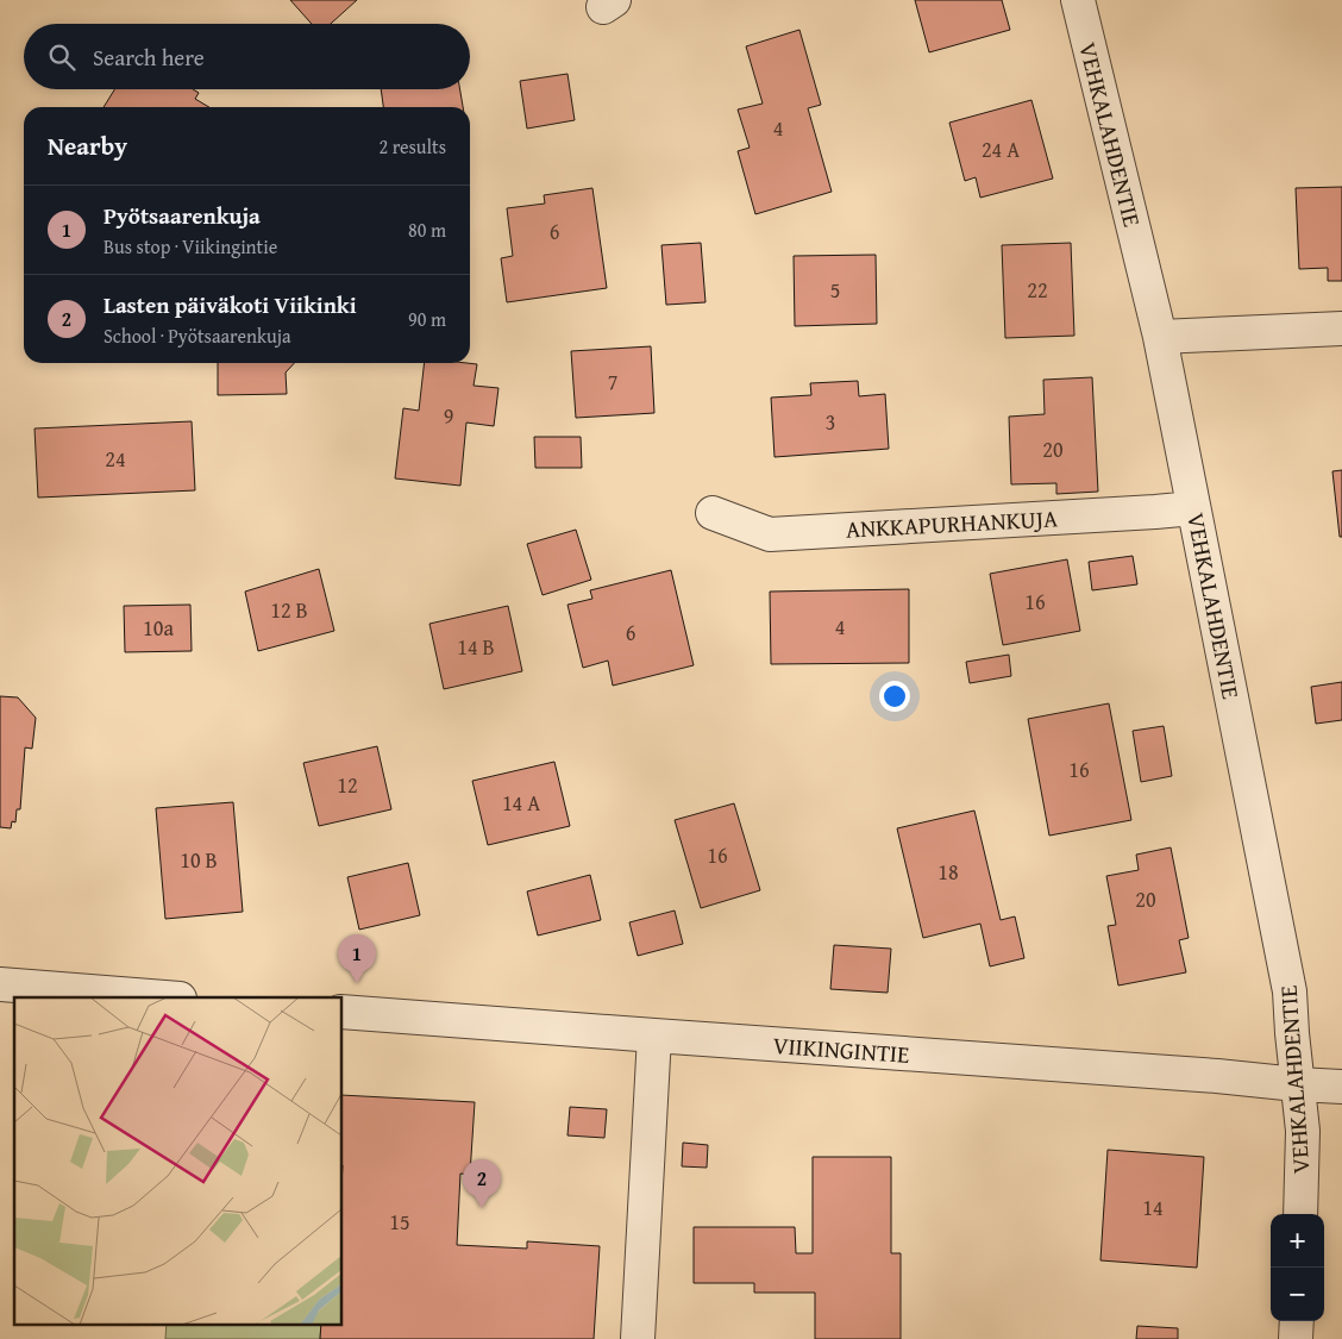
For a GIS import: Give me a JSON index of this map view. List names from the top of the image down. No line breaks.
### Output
{"streets":{"street":["VEHKALAHDENTIE","ANKKAPURHANKUJA","VIIKINGINTIE"]},"crossings":[["VEHKALAHDENTIE","ANKKAPURHANKUJA"],["VEHKALAHDENTIE","VIIKINGINTIE"]],"house_numbers":["4","24 A","6","5","22","7","9","3","20","24","16","12 B","4","10a","6","14 B","16","12","14 A","16","10 B","18","20","14","15"],"page":{"search":"Search here","heading":["Nearby","2 results"],"list":[{"mark":"1","name":"Pyötsaarenkuja","note":"Bus stop · Viikingintie","value":"80 m"},{"mark":"2","name":"Lasten päiväkoti Viikinki","note":"School · Pyötsaarenkuja","value":"90 m"}],"pins":["1","2"],"map_buttons":["+","−"]}}
